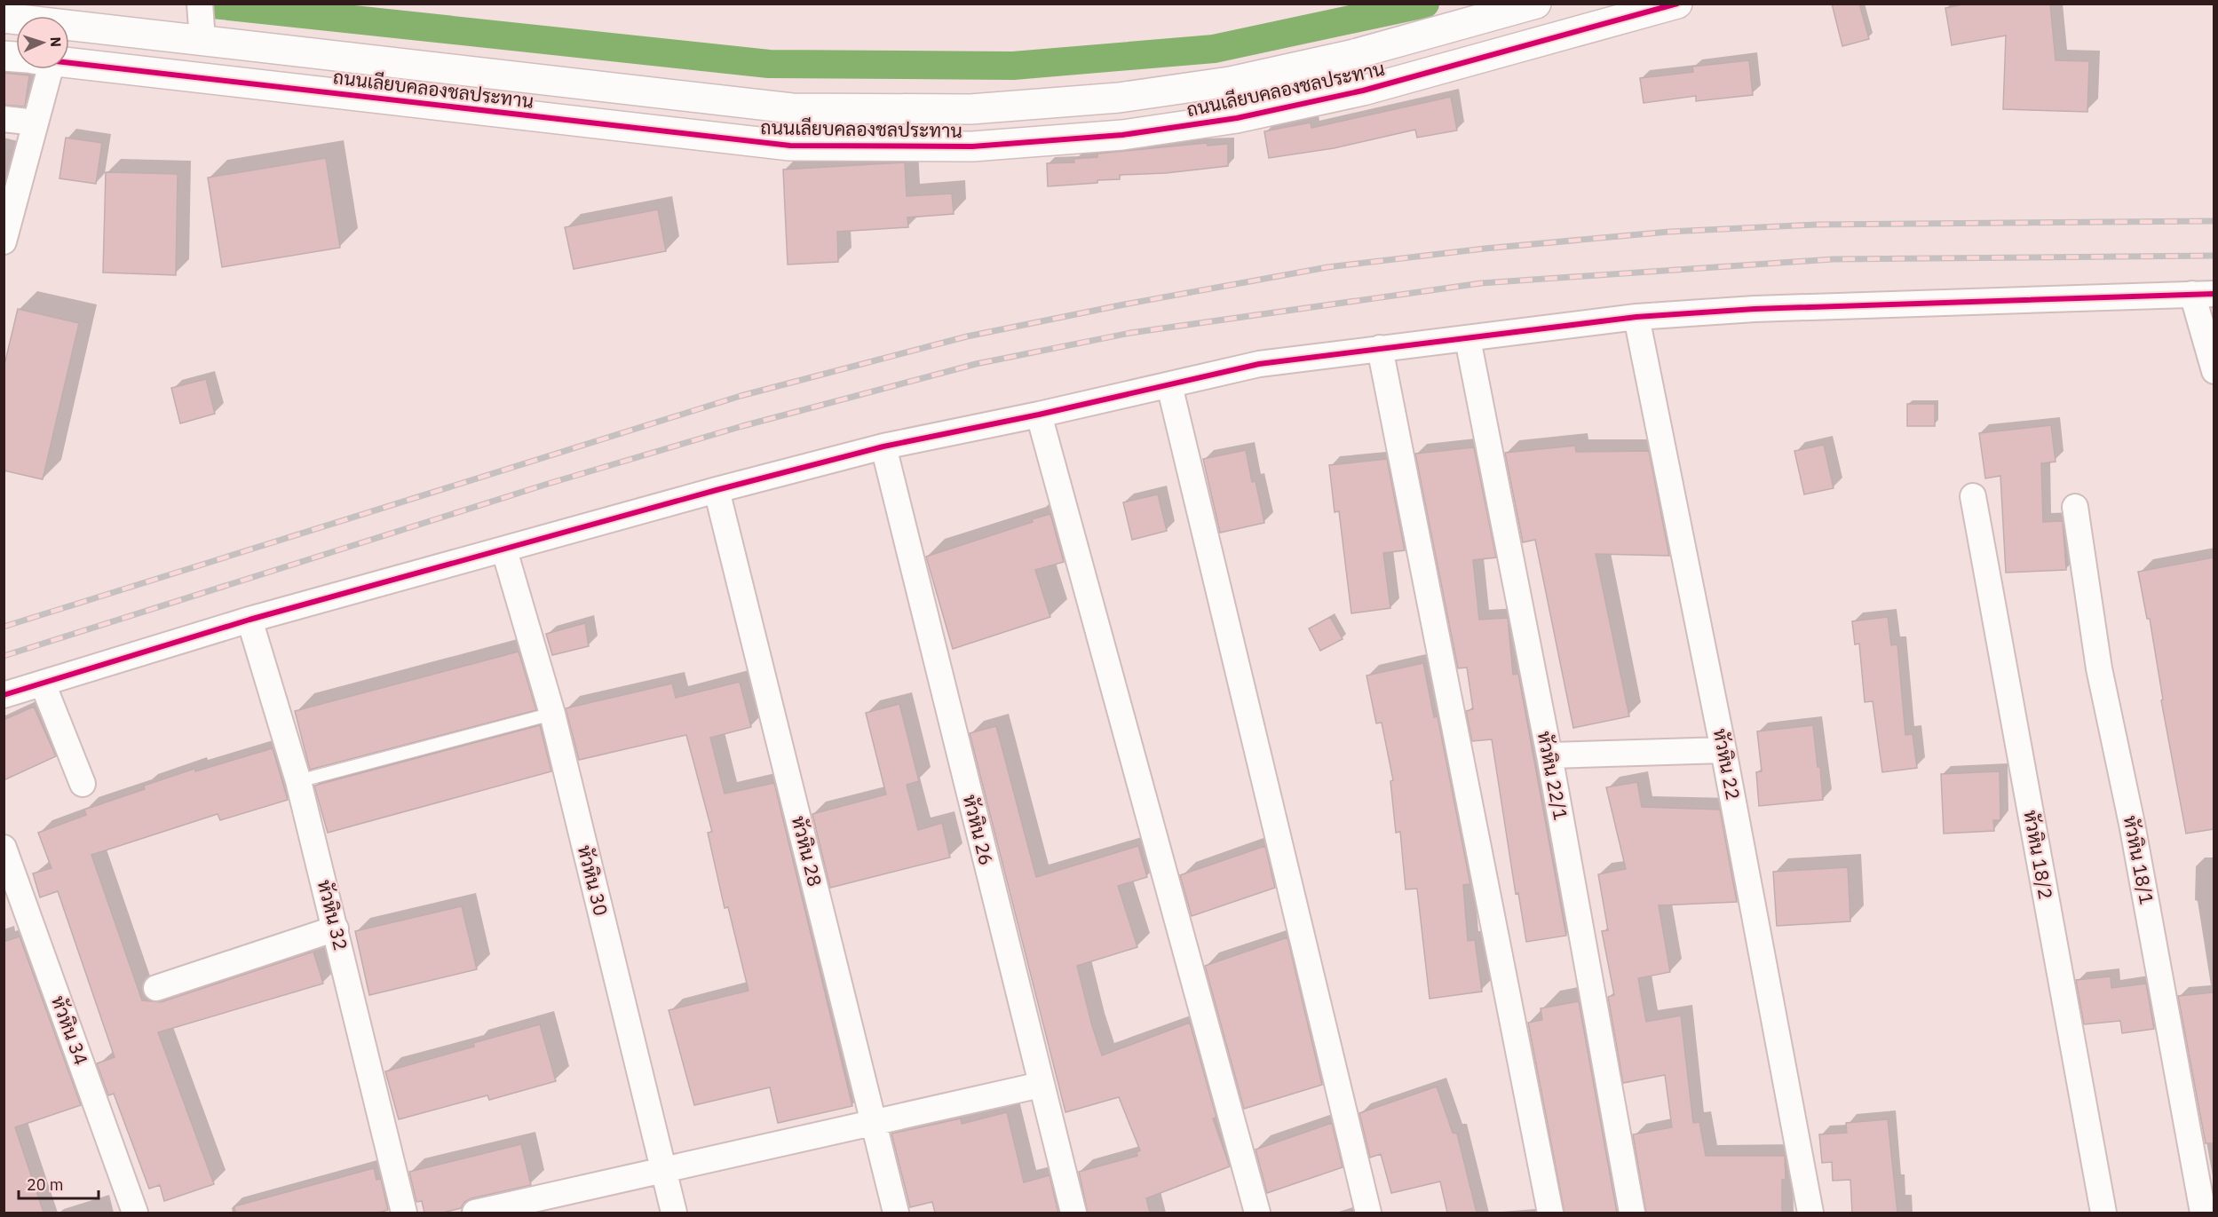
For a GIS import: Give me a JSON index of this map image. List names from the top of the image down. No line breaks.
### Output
{"streets":{"street":["ถนนเลียบคลองชลประทาน","หัวหิน 22","หัวหิน 22/1","หัวหิน 26","หัวหิน 28","หัวหิน 18/2","หัวหิน 18/1","หัวหิน 30","หัวหิน 32","หัวหิน 34"]},"scale_bar":"20 m","north":"right"}
